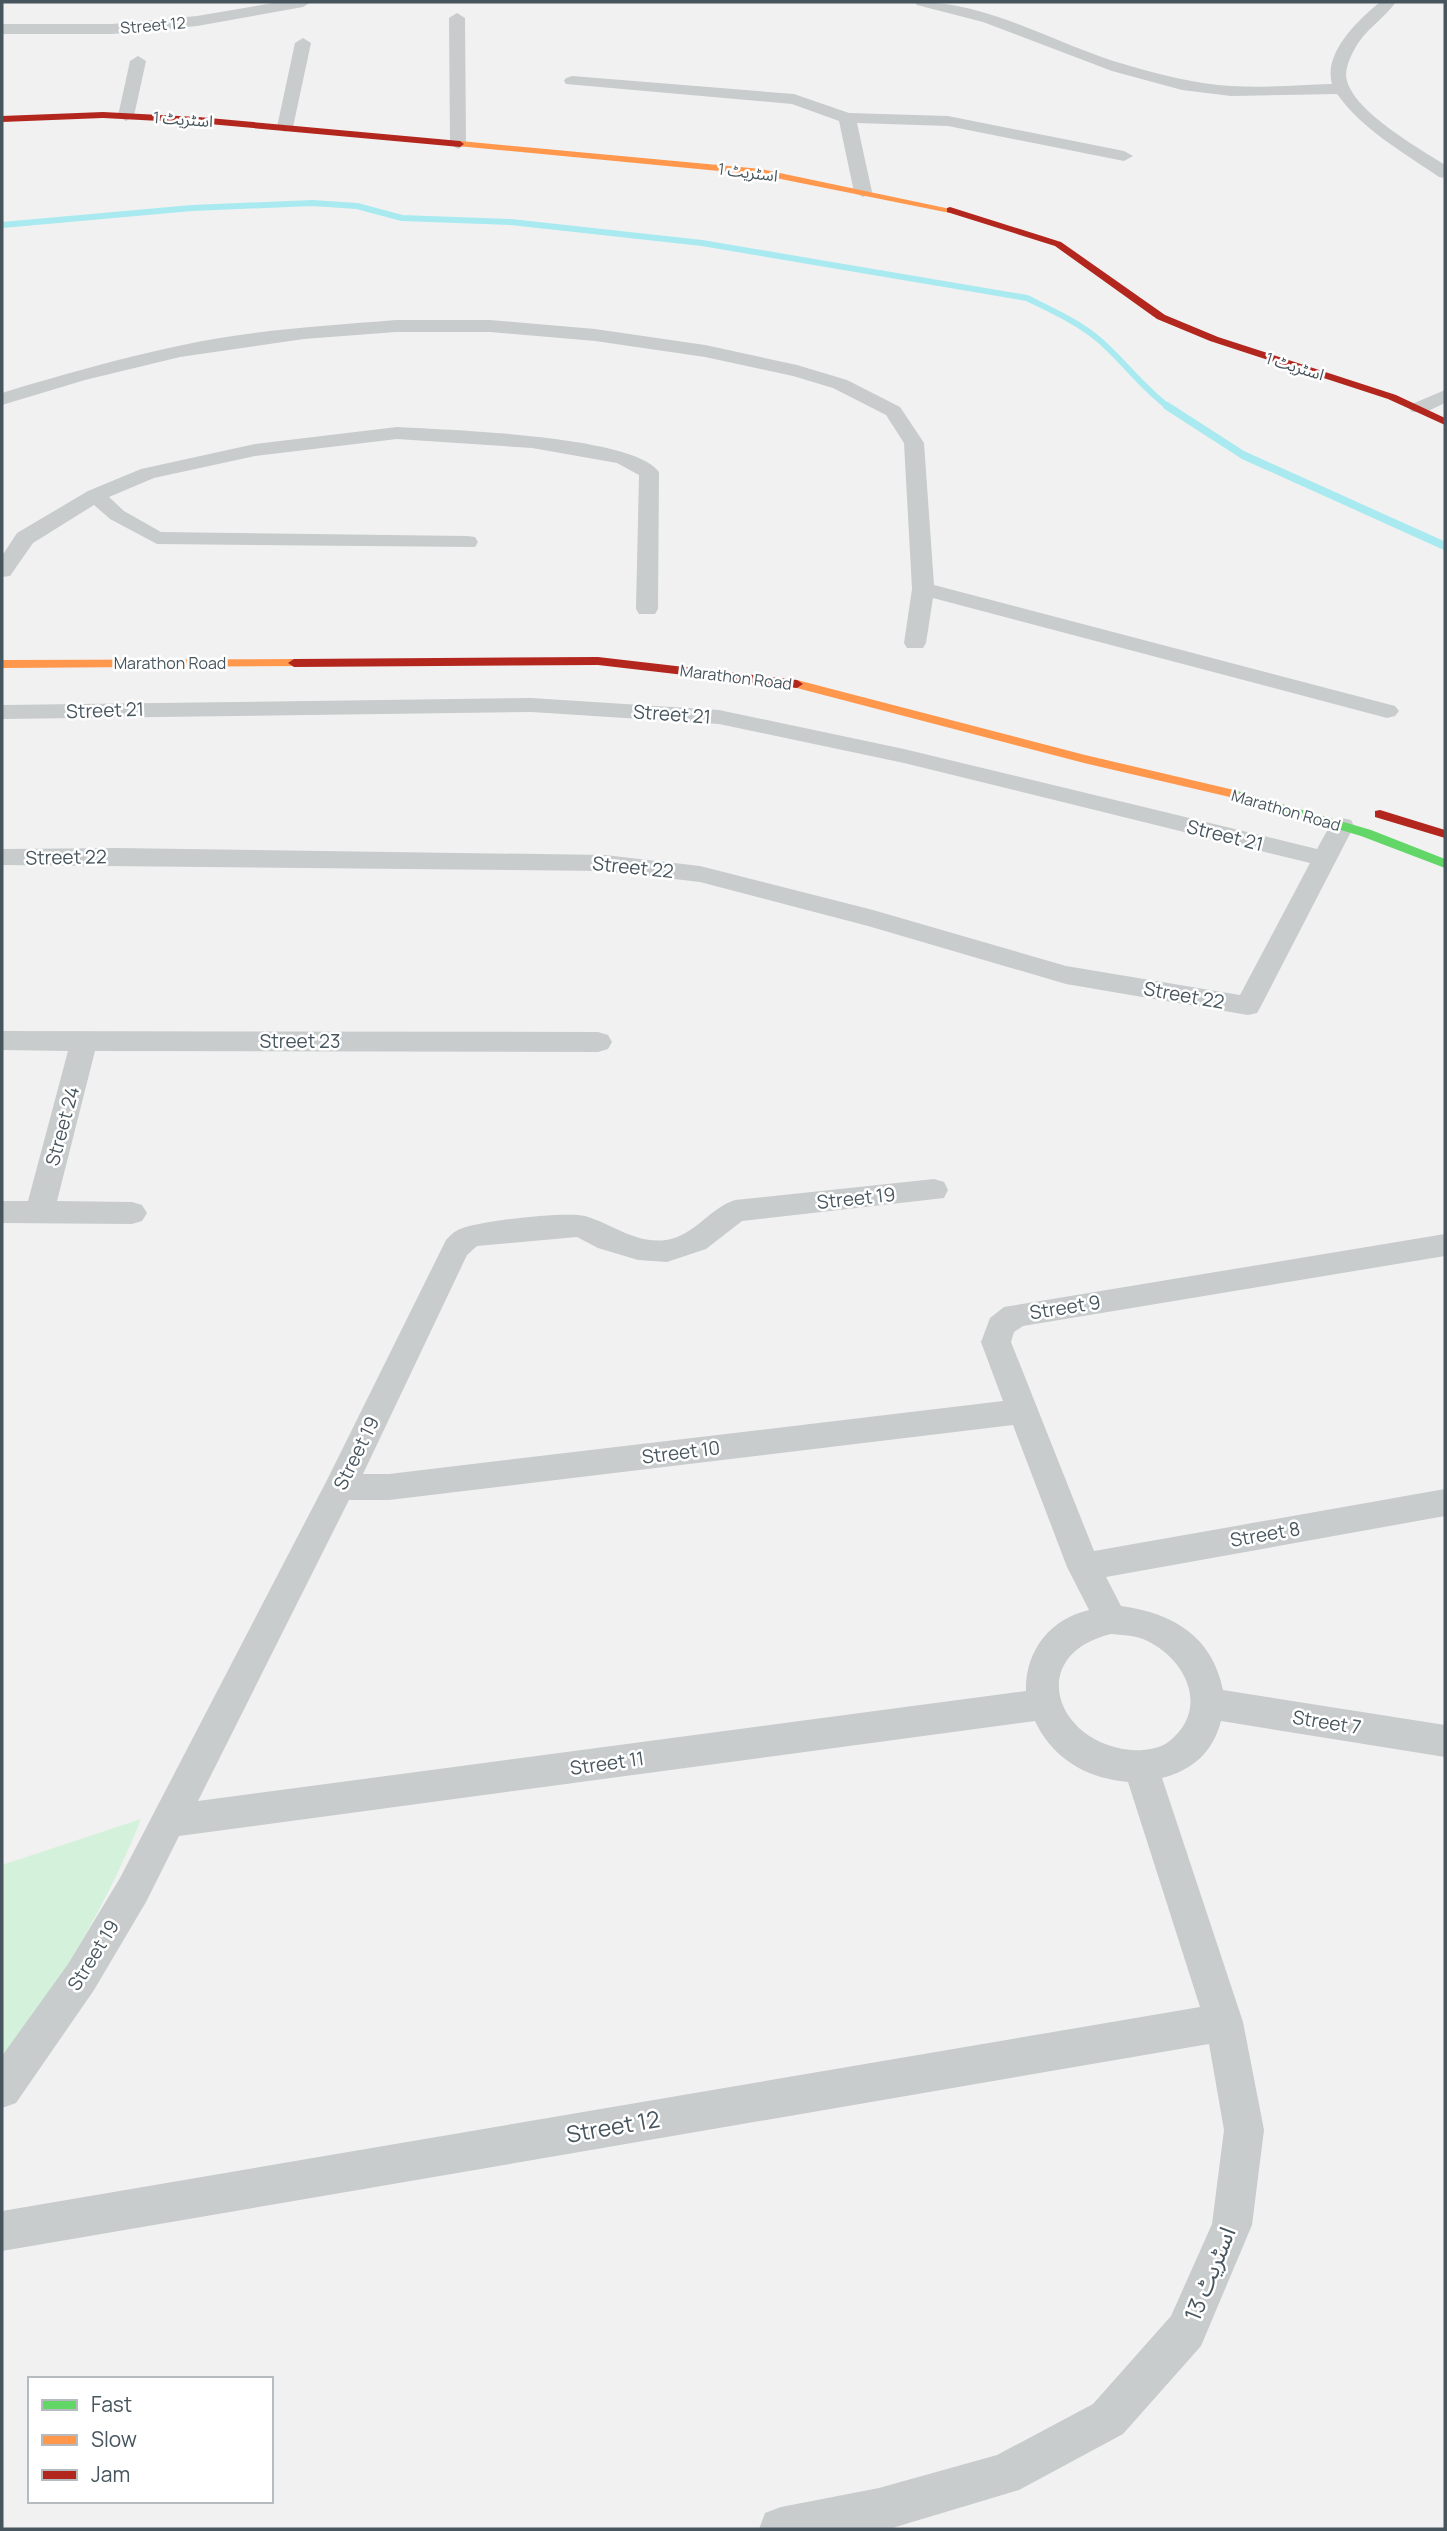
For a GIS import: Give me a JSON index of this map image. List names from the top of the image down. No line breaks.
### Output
{"streets":{"street":["Street 12","اسٹریٹ 1","Marathon Road","Street 21","Street 22","Street 23","Street 24","Street 19","Street 9","Street 10","Street 8","Street 7","Street 11","اسٹریٹ 13"]},"crossings":[["Street 12","اسٹریٹ 13"],["Street 21","Street 22"],["Street 23","Street 24"],["Street 19","Street 10"],["Street 19","Street 11"],["Street 9","Street 10"],["Street 9","Street 8"],["Street 9","Street 7"],["Street 9","Street 11"],["Street 9","اسٹریٹ 13"],["Street 7","Street 11"],["Street 7","اسٹریٹ 13"],["Street 11","اسٹریٹ 13"]],"legend":["Fast","Slow","Jam"]}
